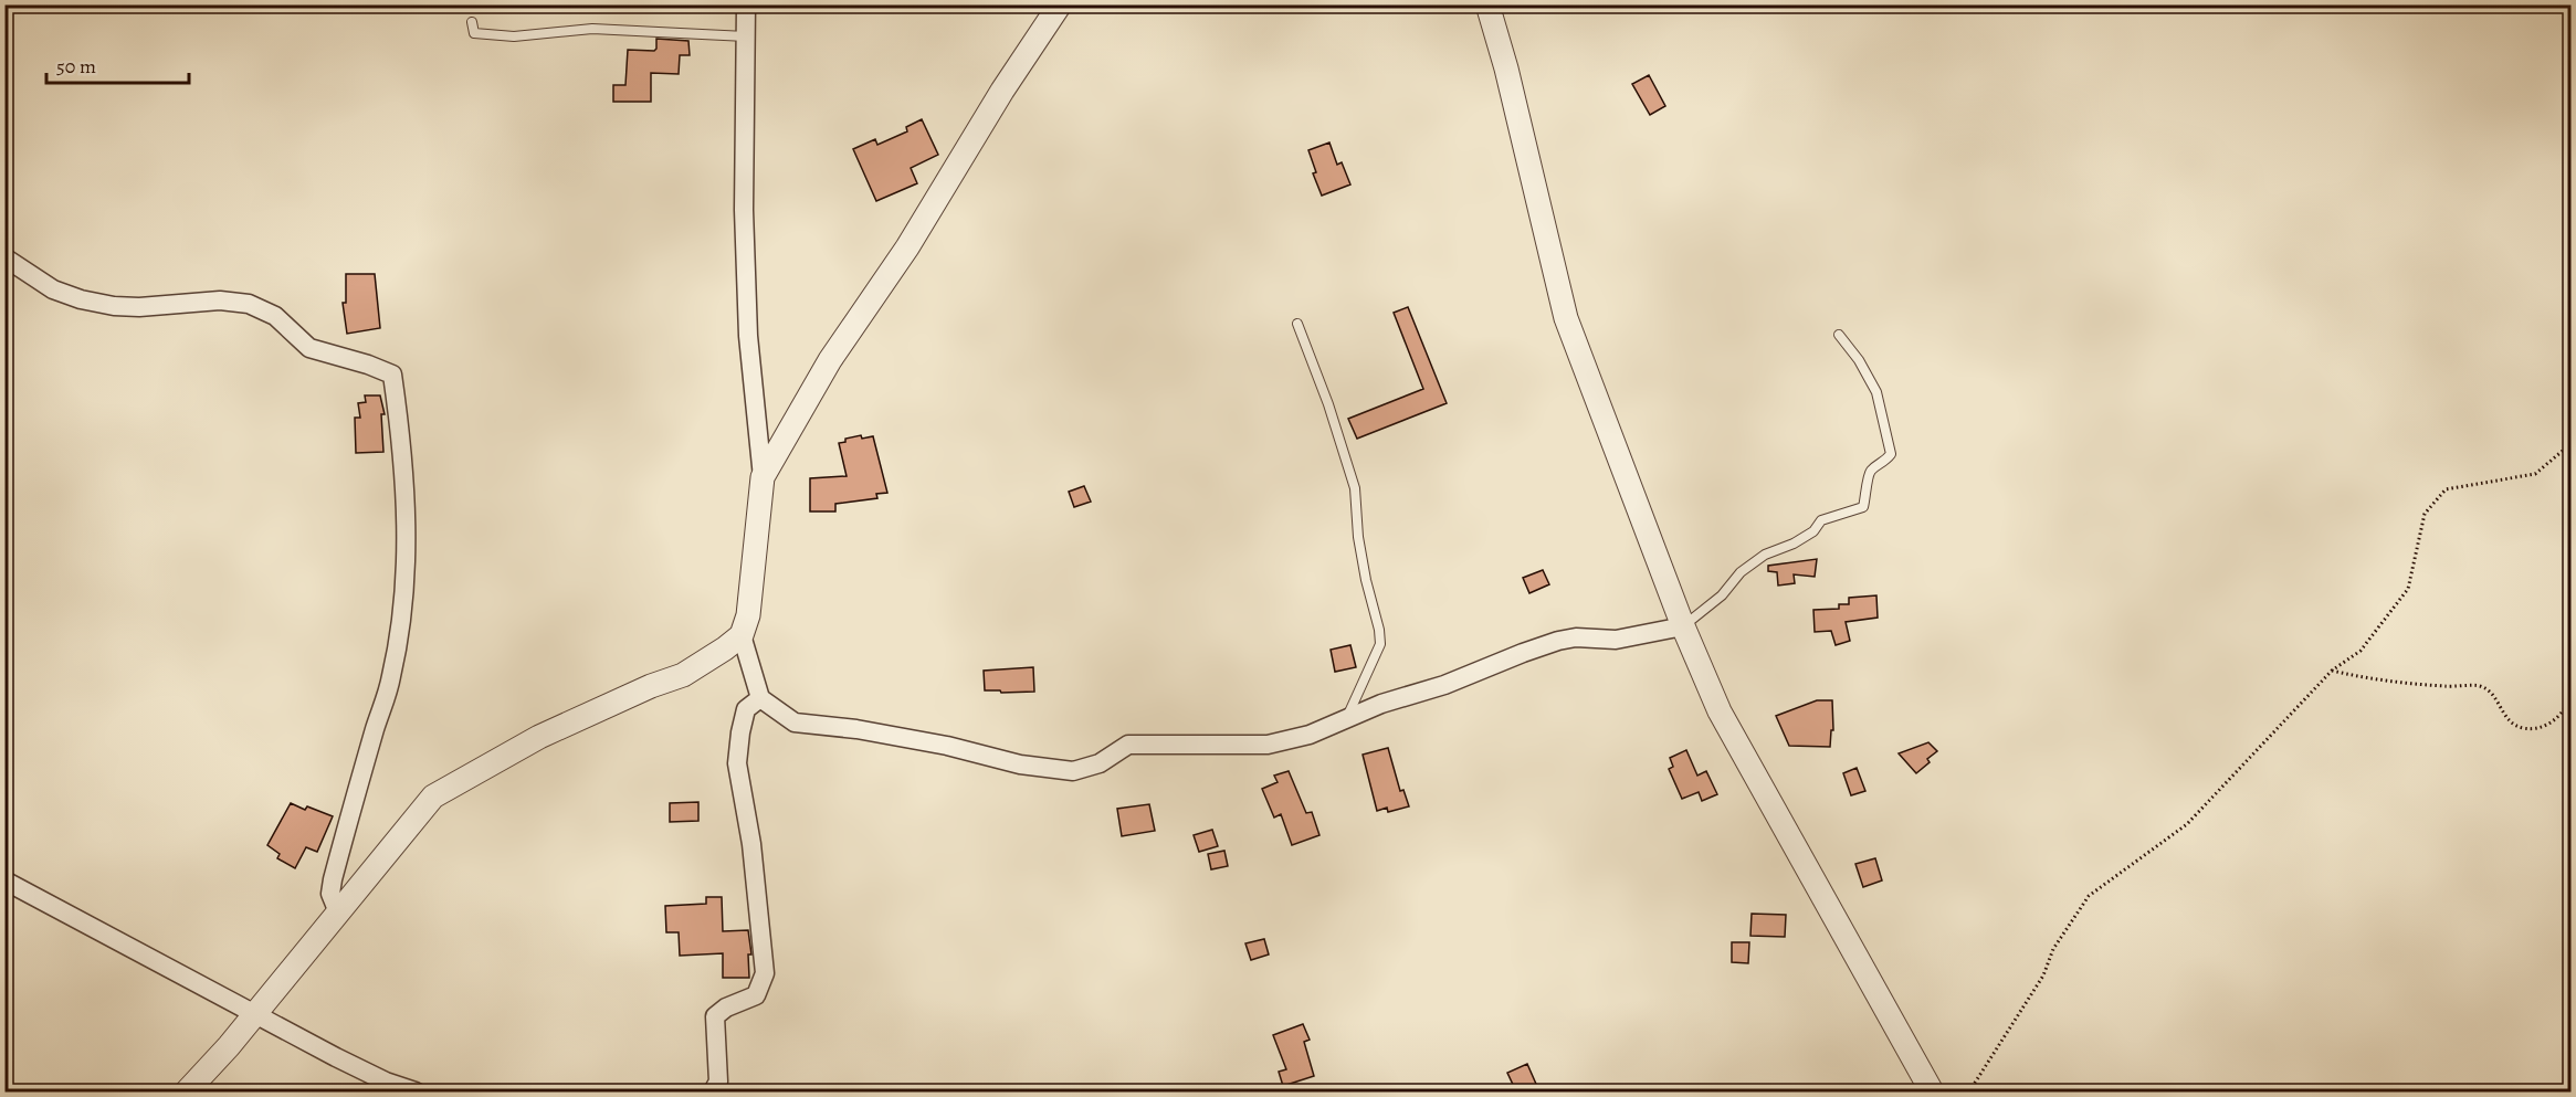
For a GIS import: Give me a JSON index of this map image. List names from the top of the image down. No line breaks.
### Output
{"scale_bar":"50 m"}
